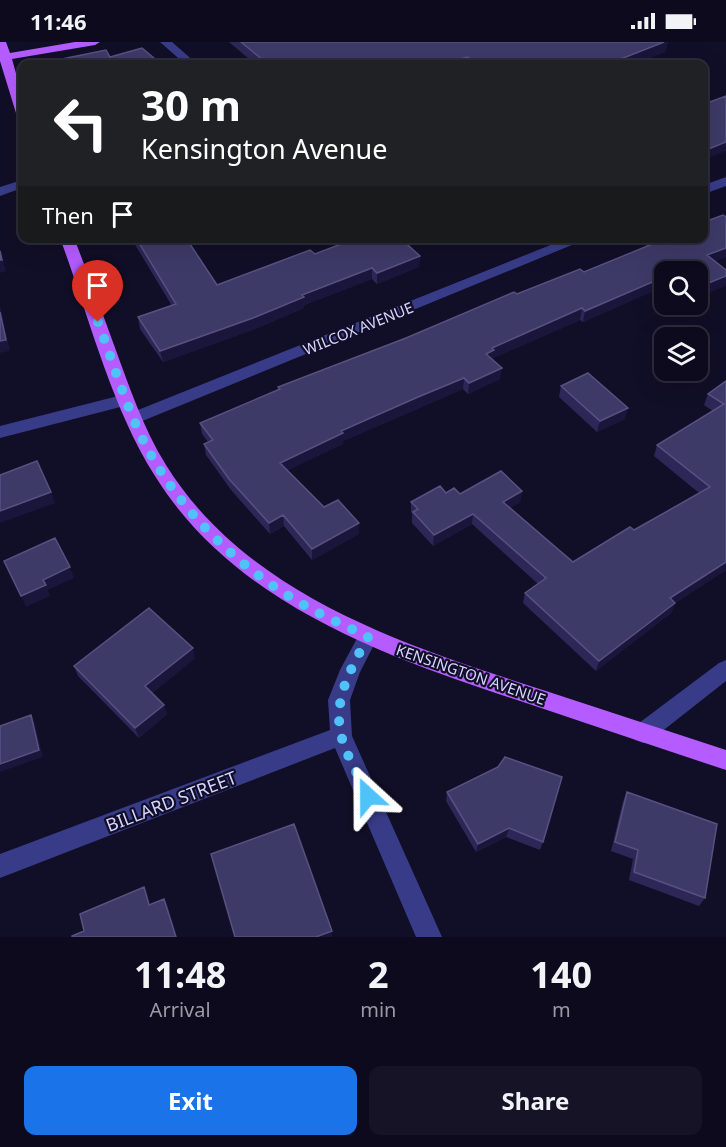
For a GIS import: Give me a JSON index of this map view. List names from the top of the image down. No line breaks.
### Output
{"streets":{"main road":["KENSINGTON AVENUE"],"street":["WILCOX AVENUE","BILLARD STREET"]},"crossings":[["WILCOX AVENUE","KENSINGTON AVENUE"]],"page":{"status":"11:46","turn":["30 m","Kensington Avenue"],"then":"Then","eta":["11:48","Arrival","2","min","140","m"],"buttons":["Exit","Share"]}}
